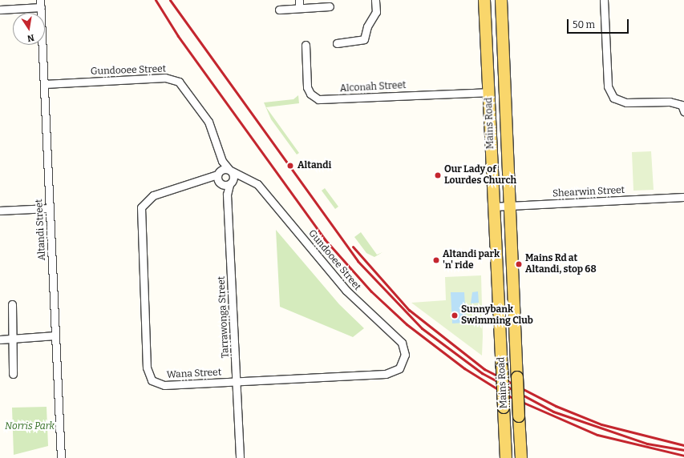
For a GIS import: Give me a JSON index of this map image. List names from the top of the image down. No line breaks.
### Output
{"streets":{"main road":["Mains Road"],"street":["Gundooee Street","Alconah Street","Shearwin Street","Altandi Street","Tarrawonga Street","Wana Street"]},"crossings":[["Gundooee Street","Altandi Street"],["Gundooee Street","Tarrawonga Street"],["Gundooee Street","Wana Street"],["Alconah Street","Mains Road"],["Mains Road","Shearwin Street"],["Tarrawonga Street","Wana Street"]],"parks":["Norris Park"],"places":["Altandi","Our Lady of Lourdes Church","Altandi park 'n' ride","Mains Rd at Altandi, stop 68","Sunnybank Swimming Club"],"scale_bar":"50 m","north":"bottom"}
